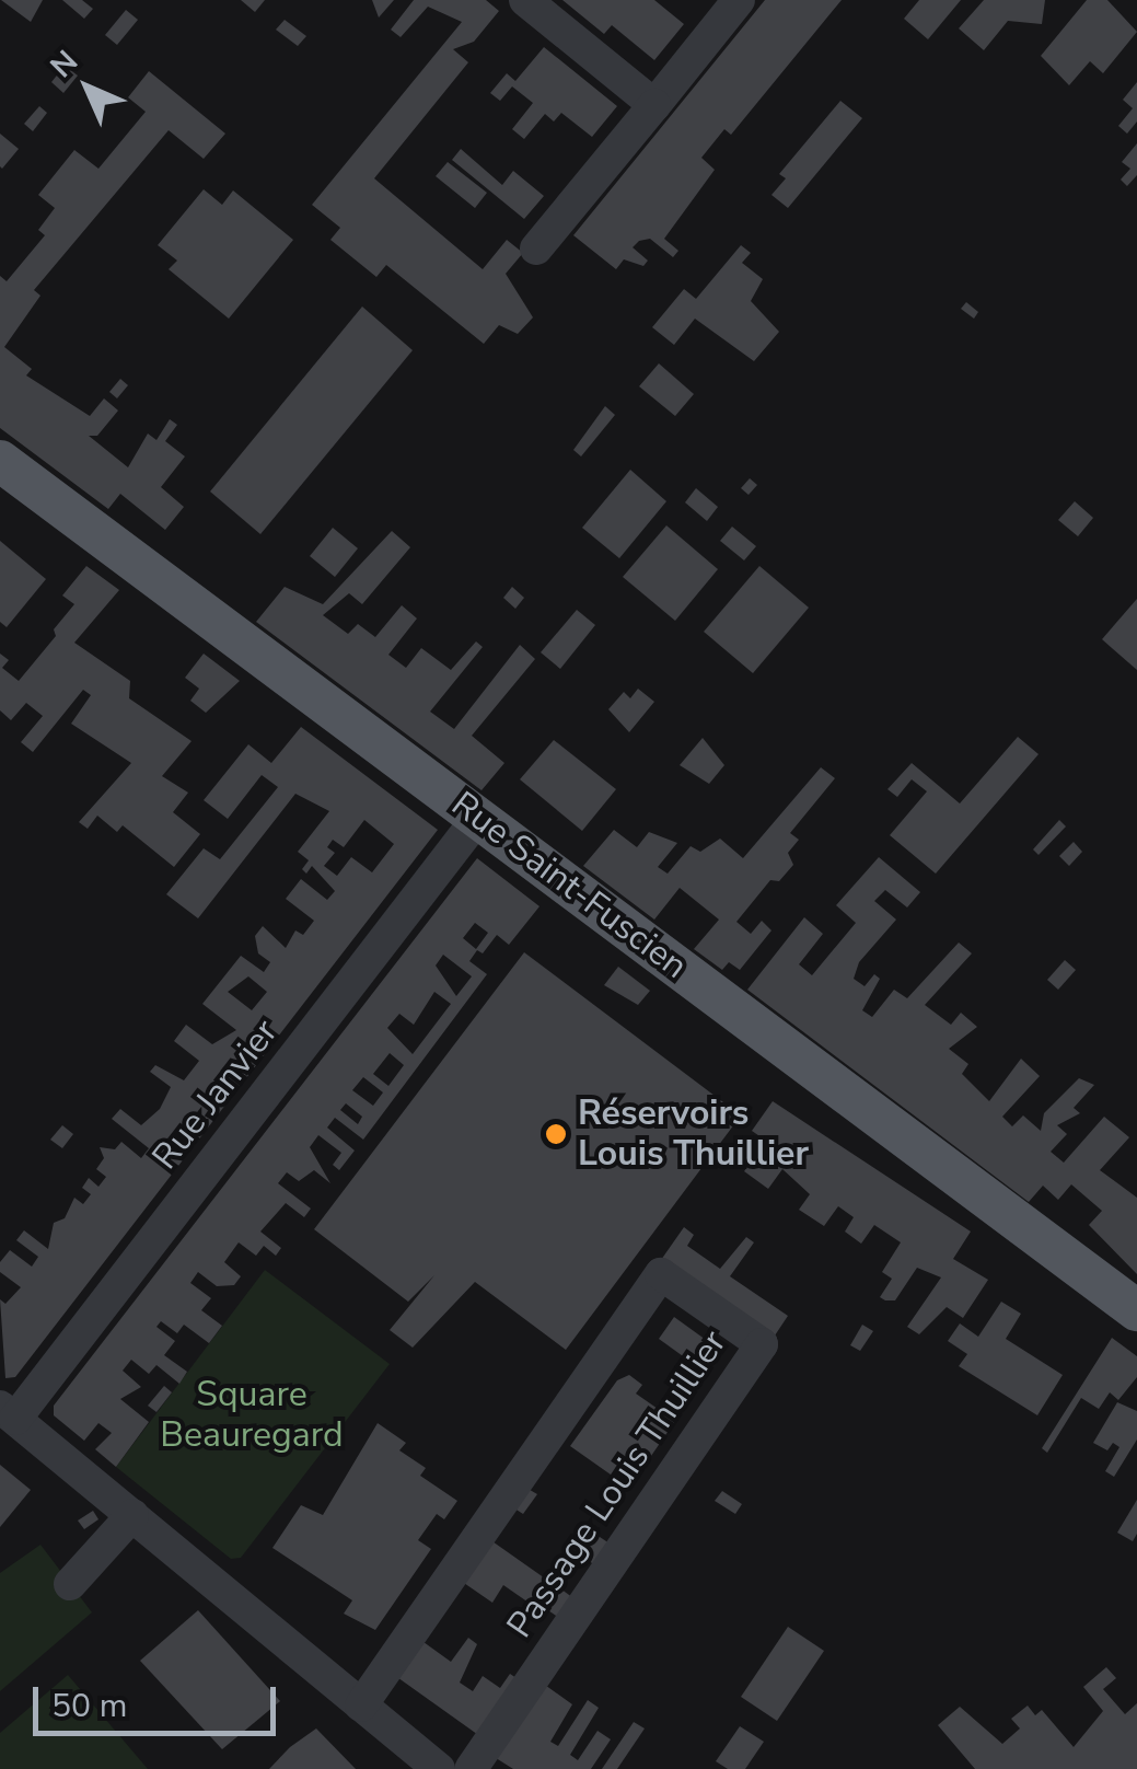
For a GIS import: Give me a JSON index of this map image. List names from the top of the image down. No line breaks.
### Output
{"streets":{"main road":["Rue Saint-Fuscien"],"street":["Rue Janvier","Passage Louis Thuillier"]},"crossings":[["Rue Saint-Fuscien","Rue Janvier"]],"parks":["Square Beauregard"],"places":["Réservoirs Louis Thuillier"],"scale_bar":"50 m","north":"top left"}
